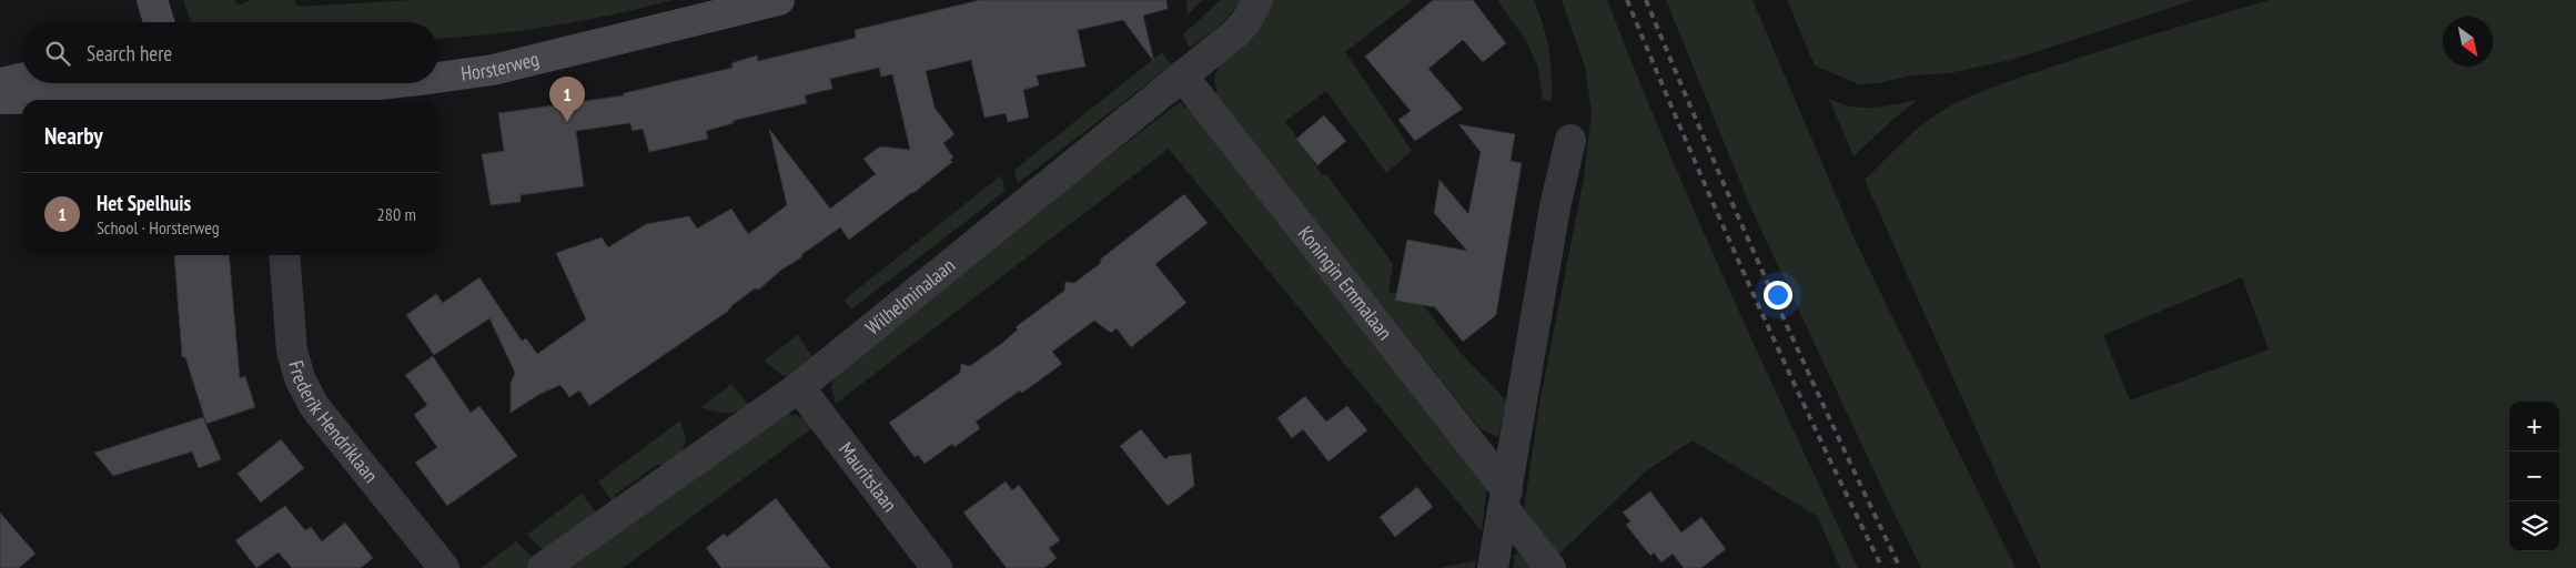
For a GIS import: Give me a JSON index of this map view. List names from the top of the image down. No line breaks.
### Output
{"streets":{"main road":["Horsterweg"],"street":["Koningin Emmalaan","Wilhelminalaan","Frederik Hendriklaan","Mauritslaan"]},"crossings":[["Koningin Emmalaan","Wilhelminalaan"],["Wilhelminalaan","Mauritslaan"]],"north":"bottom right","page":{"search":"Search here","pins":"1","heading":"Nearby","list":[{"mark":"1","name":"Het Spelhuis","note":"School · Horsterweg","value":"280 m"}],"map_buttons":["+","−"]}}
